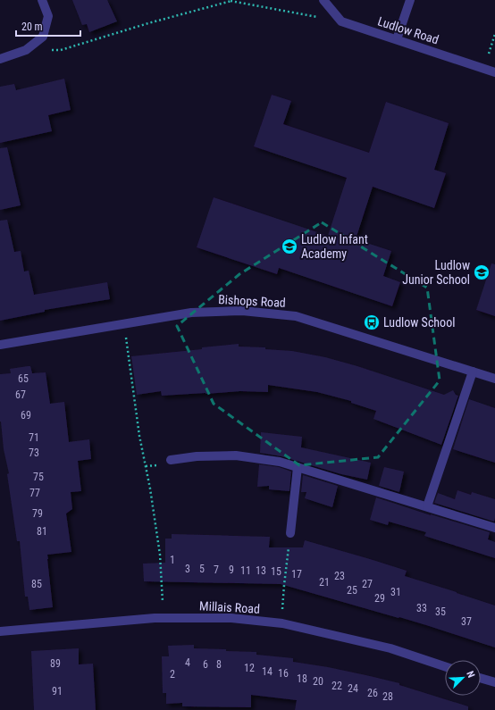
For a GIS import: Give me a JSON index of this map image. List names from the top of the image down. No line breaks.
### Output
{"streets":{"street":["Ludlow Road","Bishops Road","Millais Road"]},"places":{"school or university":["Ludlow Infant Academy","Ludlow Junior School"],"bus stop":["Ludlow School"]},"house_numbers":["65","67","69","71","73","75","77","79","81","1","3","5","7","9","11","13","15","17","23","21","85","27","25","31","29","33","35","37","4","89","6","8","12","14","16","2","18","20","22","24","91","26","28"],"scale_bar":"20 m","north":"top right"}
